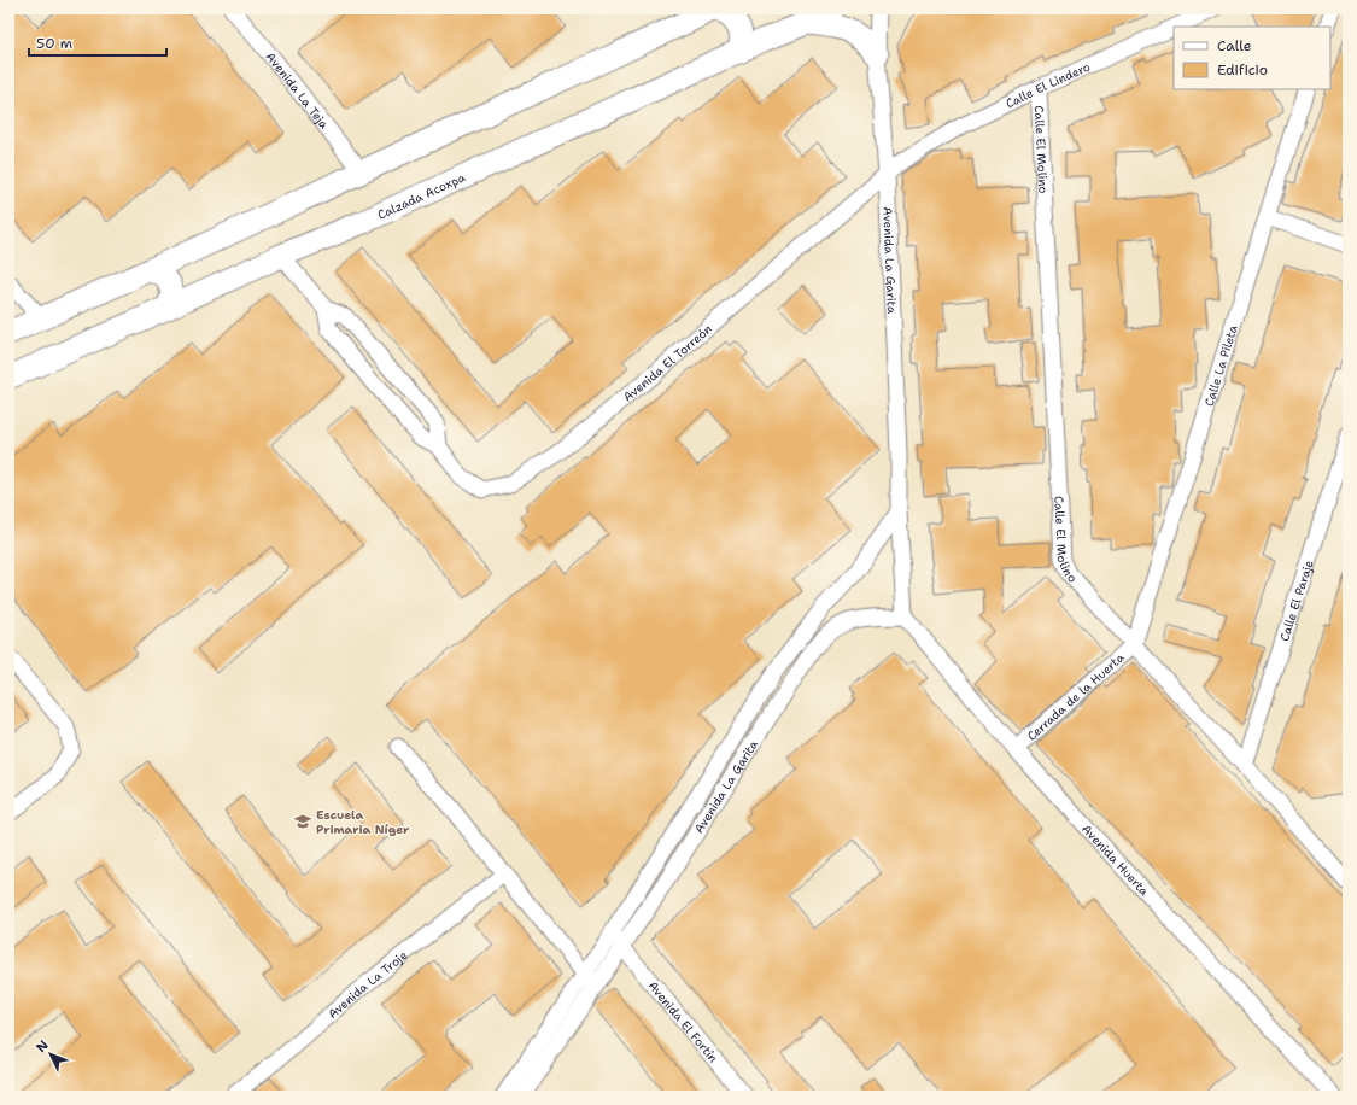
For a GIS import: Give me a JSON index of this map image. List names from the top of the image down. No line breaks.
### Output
{"streets":{"main road":["Calzada Acoxpa"],"street":["Calle El Lindero","Avenida La Teja","Calle El Molino","Avenida La Garita","Avenida El Torreón","Calle La Pileta","Calle El Paraje","Cerrada de la Huerta","Avenida Huerta","Avenida La Troje","Avenida El Fortín"]},"crossings":[["Calle El Lindero","Calle El Molino"],["Calle El Lindero","Avenida La Garita"],["Calle El Lindero","Avenida El Torreón"],["Calle El Molino","Calle La Pileta"],["Calle El Molino","Calle El Paraje"],["Calle El Molino","Cerrada de la Huerta"],["Calzada Acoxpa","Avenida El Torreón"],["Avenida La Garita","Avenida El Torreón"],["Avenida La Garita","Avenida Huerta"],["Avenida La Garita","Avenida El Fortín"],["Calle La Pileta","Cerrada de la Huerta"],["Cerrada de la Huerta","Avenida Huerta"]],"places":{"school or university":["Escuela Primaria Níger"]},"legend":["Calle","Edificio"],"scale_bar":"50 m","north":"top left"}
